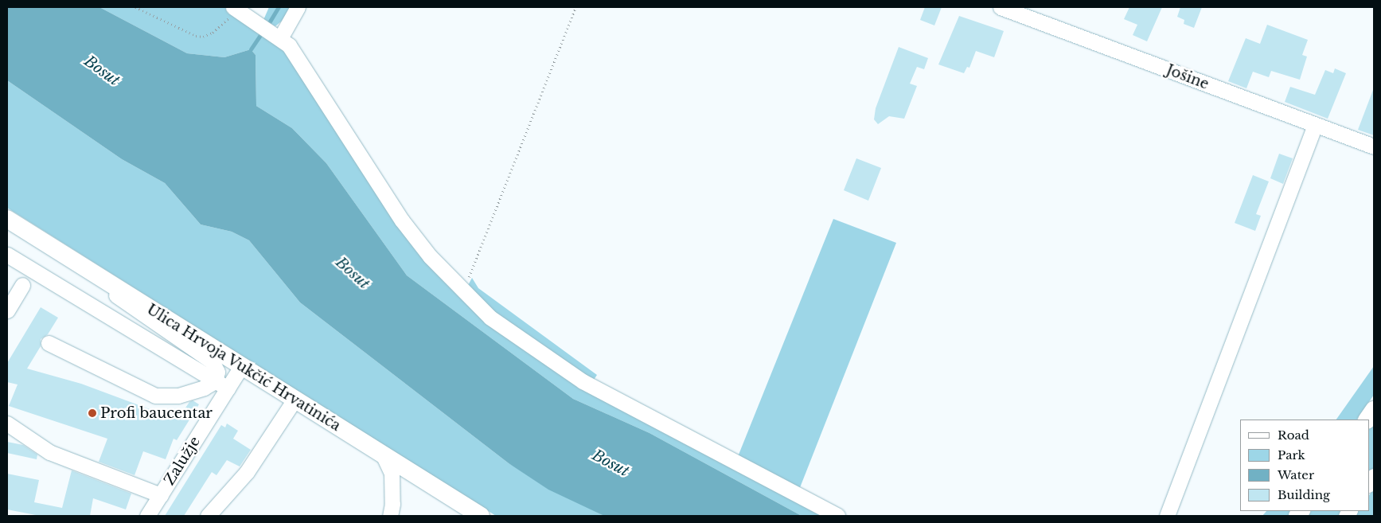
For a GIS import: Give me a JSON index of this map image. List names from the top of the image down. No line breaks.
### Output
{"streets":{"main road":["Ulica Hrvoja Vukčić Hrvatinića"],"street":["Jošine","Zalužje"]},"crossings":[["Ulica Hrvoja Vukčić Hrvatinića","Zalužje"]],"water":["Bosut"],"places":["Profi baucentar"],"legend":["Road","Park","Water","Building"]}
